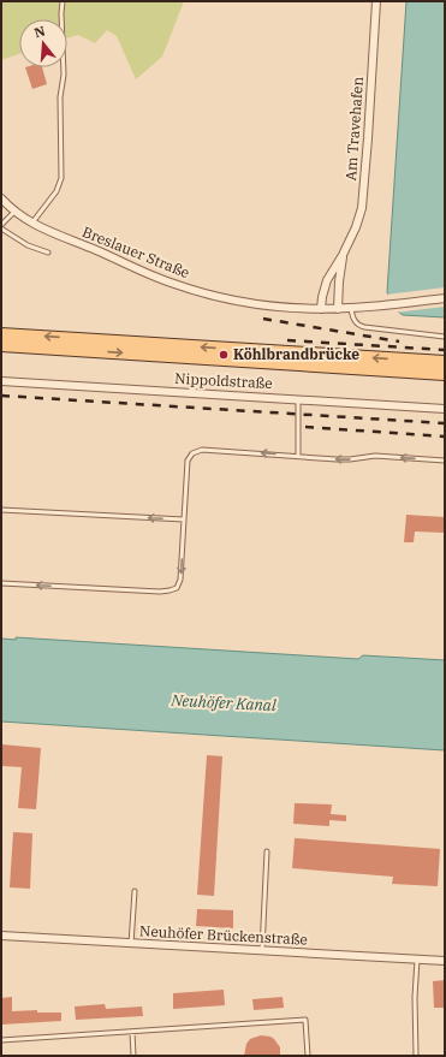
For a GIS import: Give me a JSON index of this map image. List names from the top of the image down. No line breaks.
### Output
{"streets":{"street":["Am Travehafen","Breslauer Straße","Nippoldstraße","Neuhöfer Brückenstraße"]},"crossings":[["Am Travehafen","Breslauer Straße"]],"water":["Neuhöfer Kanal"],"places":["Köhlbrandbrücke"],"north":"top"}
